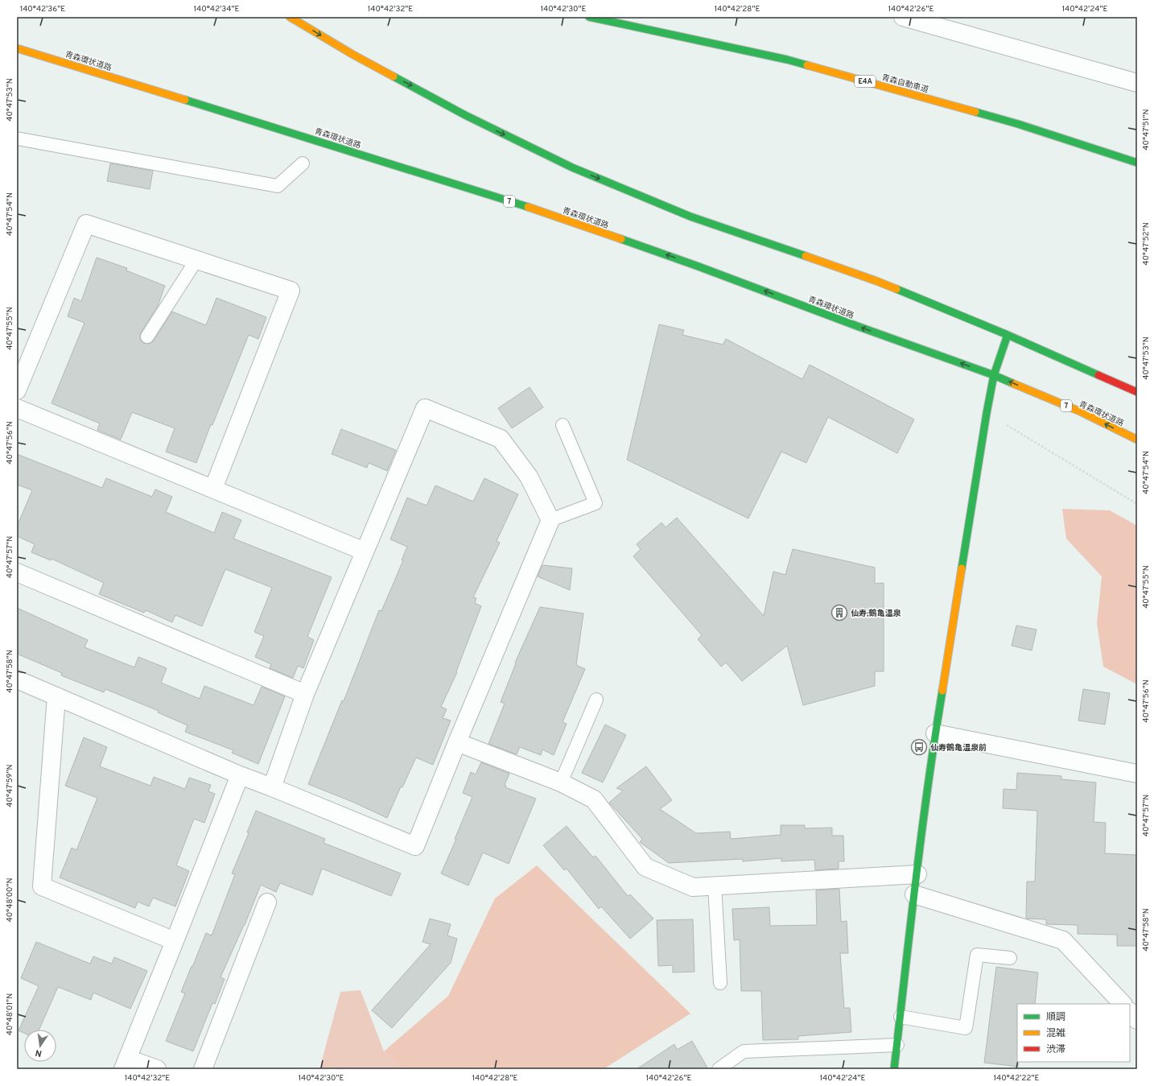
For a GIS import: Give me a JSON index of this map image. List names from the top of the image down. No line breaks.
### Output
{"streets":{"main road":["青森環状道路","E4A","青森自動車道","7"]},"places":{"building":["仙寿;鶴亀温泉"],"bus stop":["仙寿鶴亀温泉前"]},"legend":["順調","混雑","渋滞"],"north":"bottom","coordinates":["140°42'36\"E","140°42'34\"E","140°42'32\"E","140°42'30\"E","140°42'28\"E","140°42'26\"E","140°42'24\"E","40°47'53\"N","40°47'51\"N","40°47'54\"N","40°47'52\"N","40°47'55\"N","40°47'56\"N","40°47'57\"N","40°47'58\"N","40°47'59\"N","40°48'00\"N","40°48'01\"N","140°42'22\"E"]}
